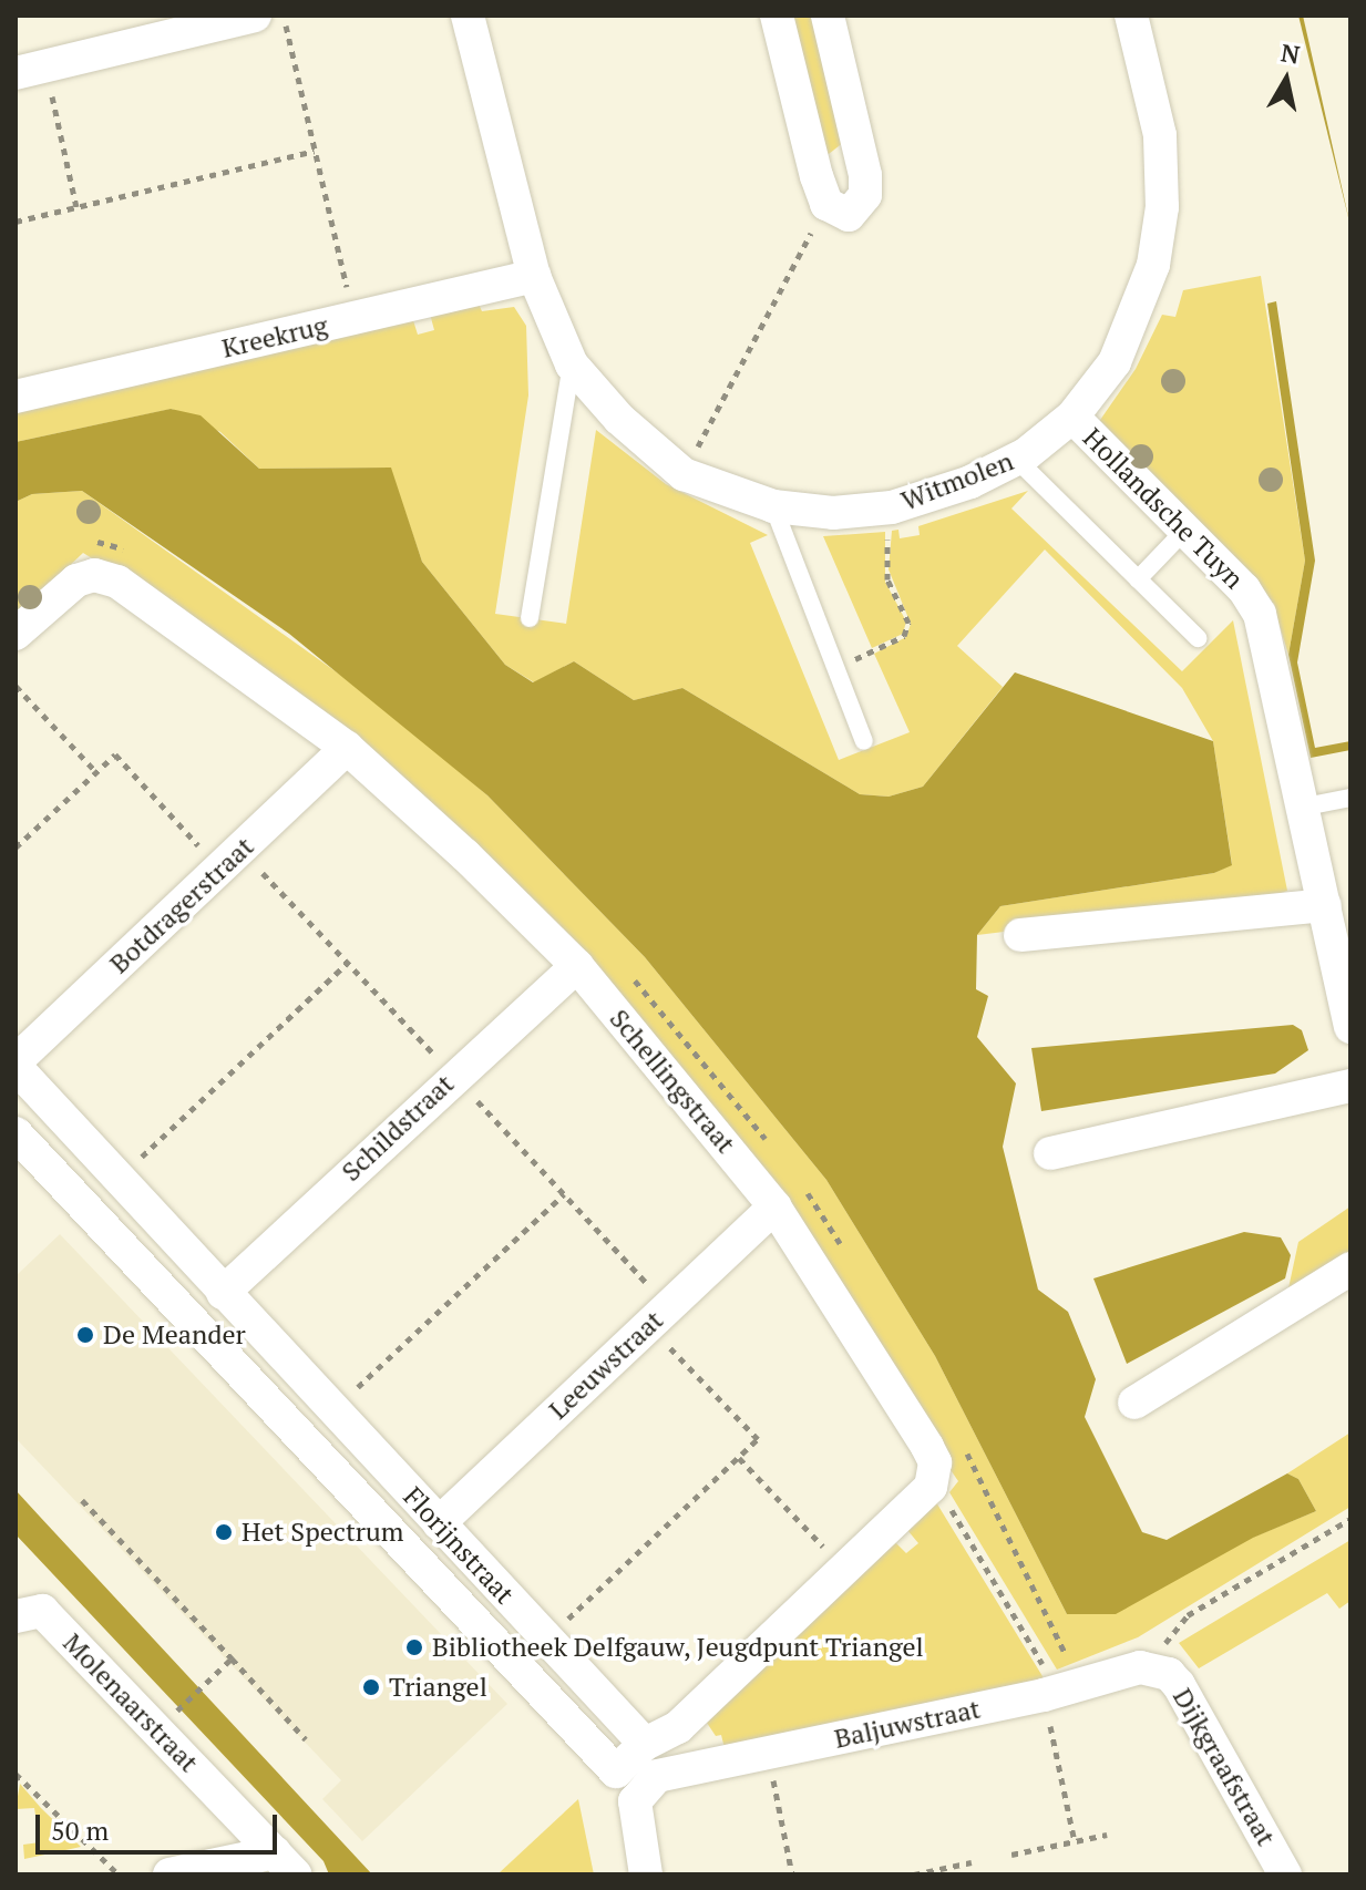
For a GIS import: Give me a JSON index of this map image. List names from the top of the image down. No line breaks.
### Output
{"streets":{"street":["Kreekrug","Witmolen","Hollandsche Tuyn","Botdragerstraat","Schellingstraat","Schildstraat","Leeuwstraat","Florijnstraat","Molenaarstraat","Baljuwstraat","Dijkgraafstraat"]},"crossings":[["Kreekrug","Witmolen"],["Witmolen","Hollandsche Tuyn"],["Botdragerstraat","Schellingstraat"],["Botdragerstraat","Florijnstraat"],["Schellingstraat","Schildstraat"],["Schellingstraat","Leeuwstraat"],["Schildstraat","Florijnstraat"],["Leeuwstraat","Florijnstraat"],["Baljuwstraat","Dijkgraafstraat"]],"places":["De Meander","Het Spectrum","Bibliotheek Delfgauw, Jeugdpunt Triangel","Triangel"],"scale_bar":"50 m","north":"top"}
